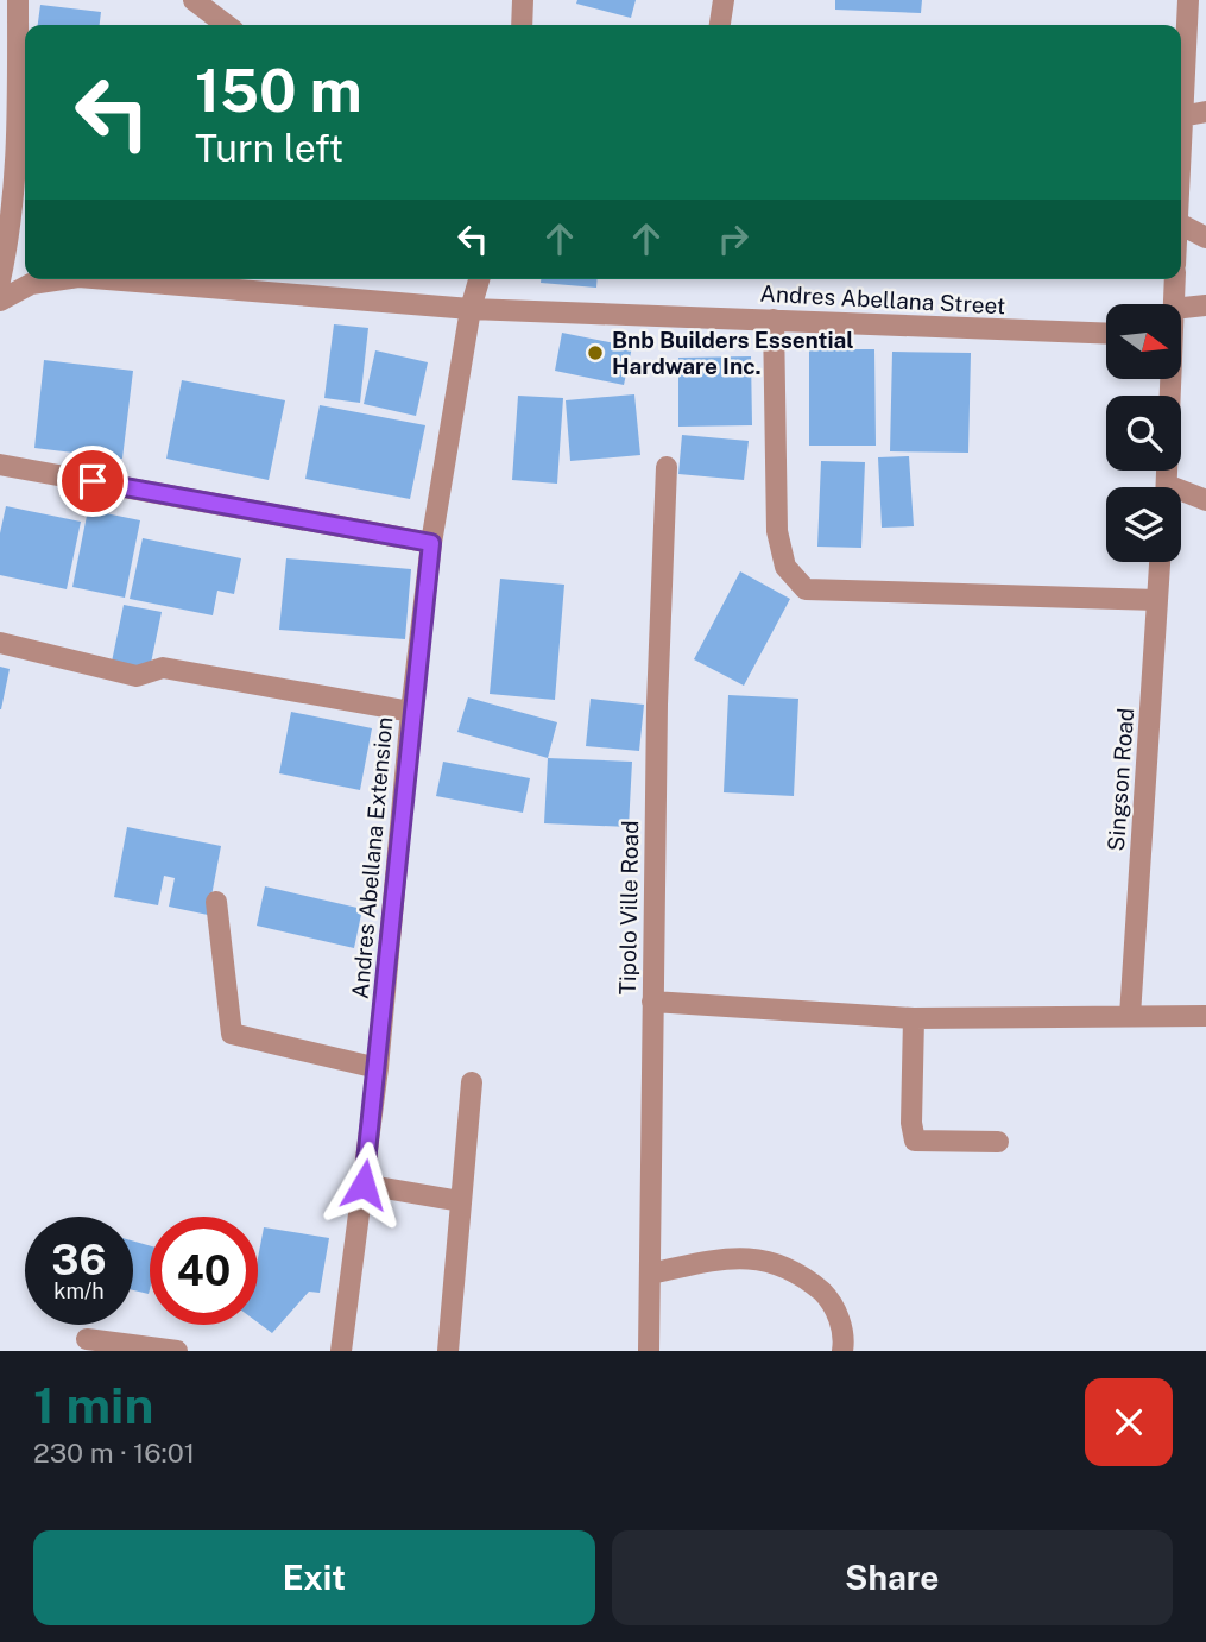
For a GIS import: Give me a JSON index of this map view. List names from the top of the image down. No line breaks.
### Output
{"streets":{"street":["Andres Abellana Street","Singson Road","Andres Abellana Extension","Tipolo Ville Road"]},"crossings":[["Andres Abellana Street","Andres Abellana Extension"]],"places":["Bnb Builders Essential Hardware Inc."],"north":"right","page":{"turn":["150 m","Turn left"],"speed":"36 km/h","limit":"40","heading":["1 min","230 m · 16:01"],"buttons":["Exit","Share"]}}
